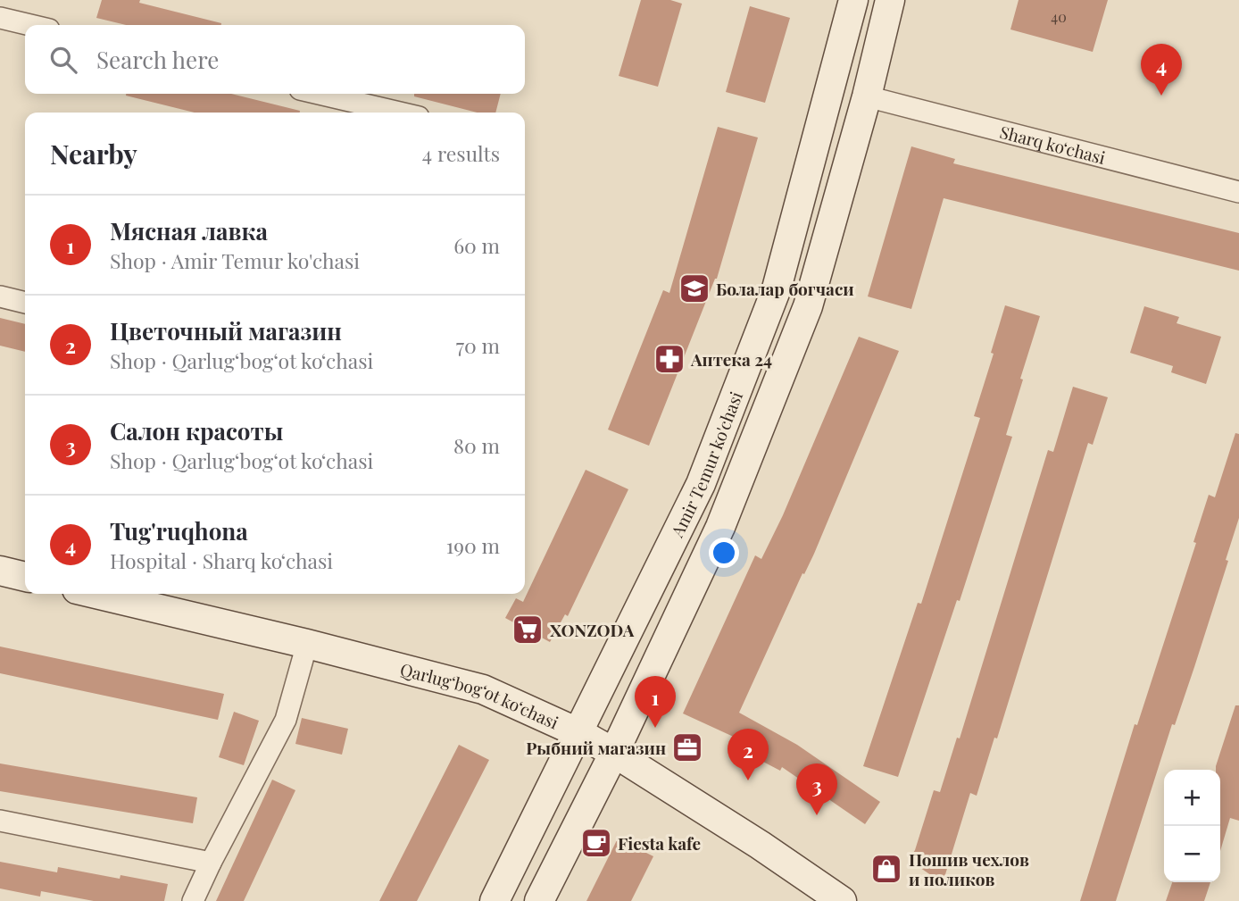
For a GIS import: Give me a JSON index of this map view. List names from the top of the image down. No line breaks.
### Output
{"streets":{"main road":["Amir Temur ko'chasi","Qarlug‘bog‘ot ko‘chasi"],"street":["Sharq ko‘chasi"]},"crossings":[["Amir Temur ko'chasi","Qarlug‘bog‘ot ko‘chasi"]],"places":{"school or university":["Болалар богчаси"],"pharmacy":["Аптека 24"],"supermarket":["XONZODA"],"office":["Рыбний магазин"],"cafe":["Fiesta kafe"],"shop":["Пошив чехлов и поликов"]},"house_numbers":["40"],"page":{"search":"Search here","pins":["4","1","2","3"],"heading":["Nearby","4 results"],"list":[{"mark":"1","name":"Мясная лавка","note":"Shop · Amir Temur ko'chasi","value":"60 m"},{"mark":"2","name":"Цветочный магазин","note":"Shop · Qarlug‘bog‘ot ko‘chasi","value":"70 m"},{"mark":"3","name":"Салон красоты","note":"Shop · Qarlug‘bog‘ot ko‘chasi","value":"80 m"},{"mark":"4","name":"Tug'ruqhona","note":"Hospital · Sharq ko‘chasi","value":"190 m"}],"map_buttons":["+","−"]}}
